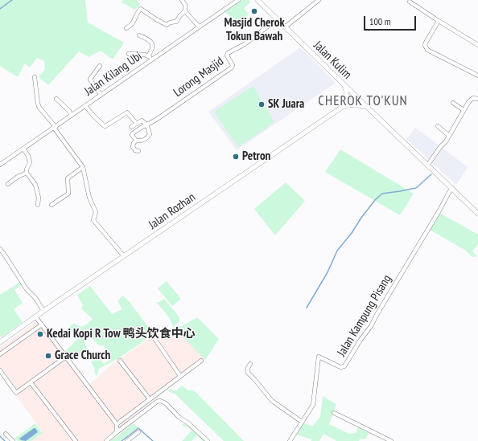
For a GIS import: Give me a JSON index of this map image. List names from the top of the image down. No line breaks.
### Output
{"streets":{"main road":["Jalan Kulim","Jalan Rozhan"],"street":["Jalan Kilang Ubi","Lorong Masjid","Jalan Kampung Pisang"]},"crossings":[["Jalan Kulim","Lorong Masjid"],["Jalan Kulim","Jalan Rozhan"],["Jalan Kulim","Jalan Kampung Pisang"]],"districts":["CHEROK TO'KUN"],"places":["Masjid Cherok Tokun Bawah","SK Juara","Petron","Kedai Kopi R Tow 鸭头饮食中心","Grace Church"],"scale_bar":"100 m"}
